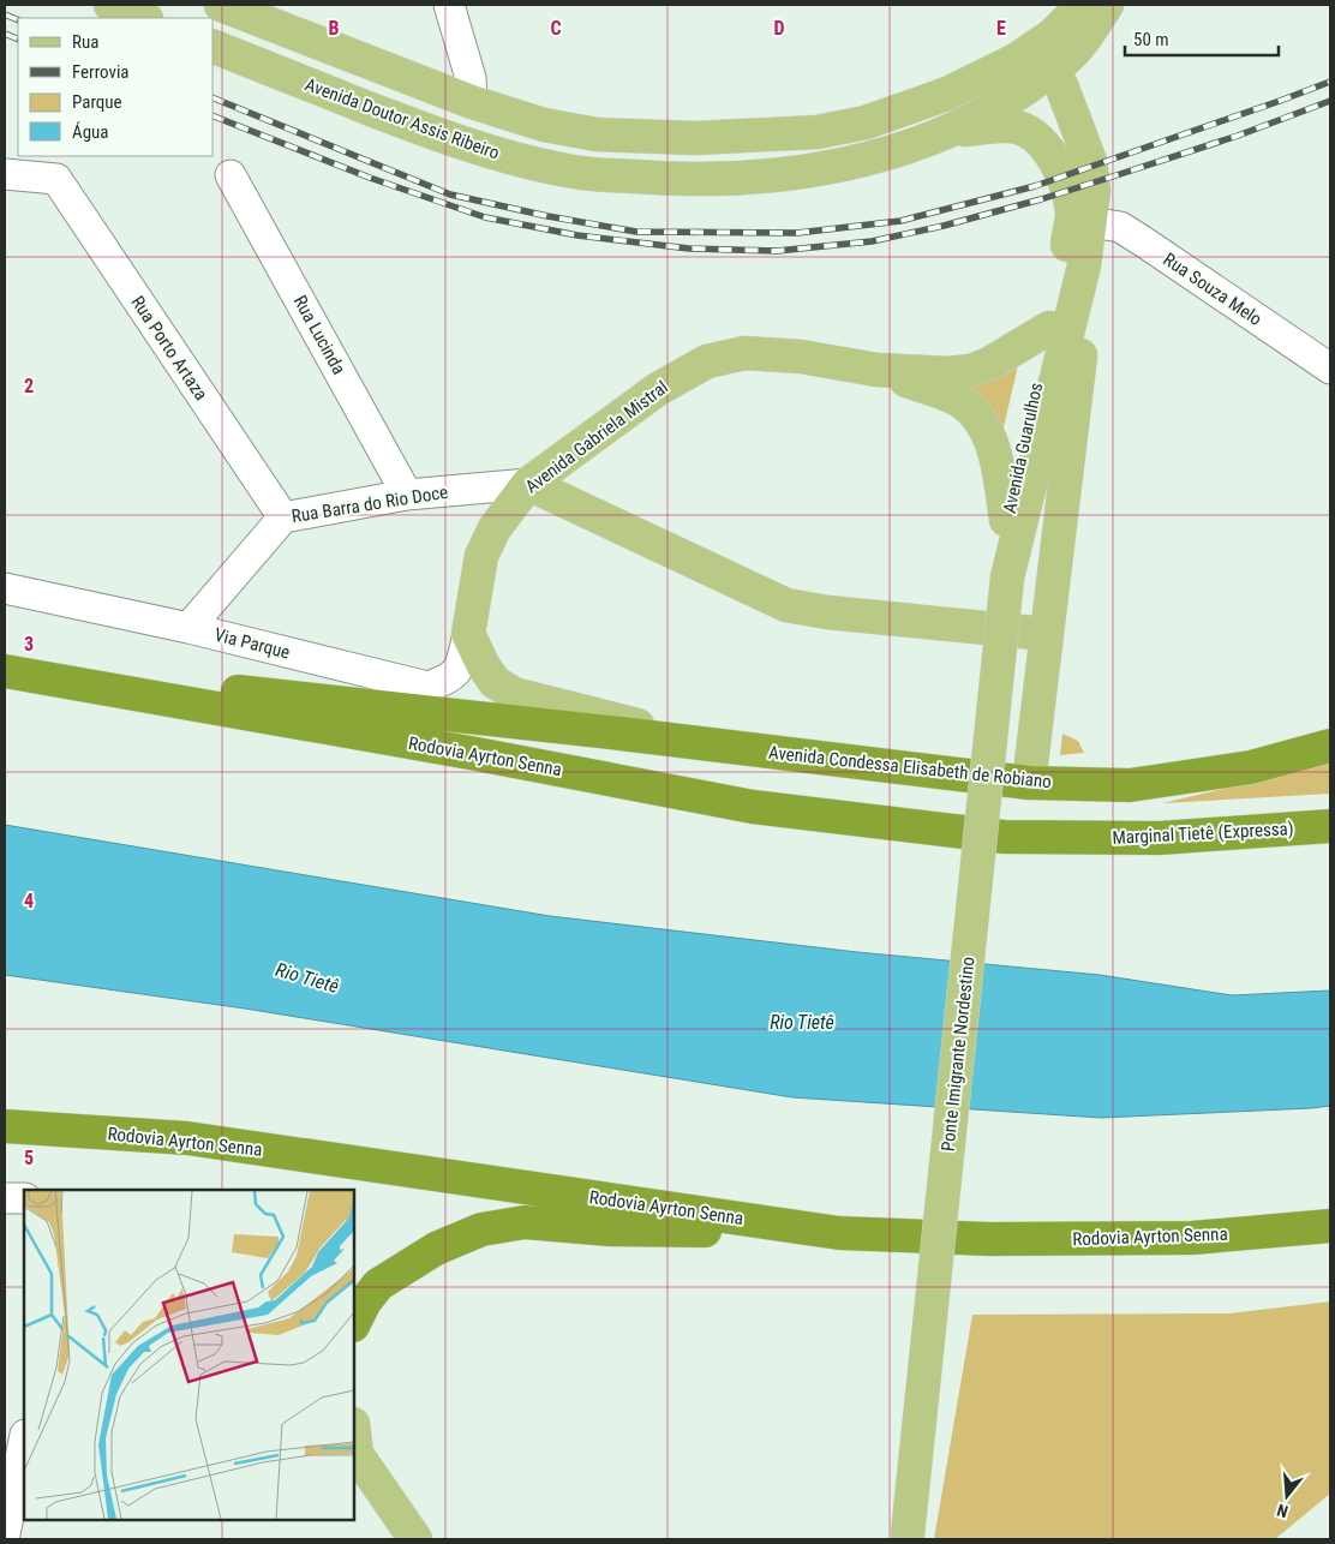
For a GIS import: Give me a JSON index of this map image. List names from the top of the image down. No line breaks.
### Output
{"streets":{"highway":["Rodovia Ayrton Senna","Avenida Condessa Elisabeth de Robiano","Marginal Tietê (Expressa)"],"main road":["Avenida Doutor Assis Ribeiro","Avenida Gabriela Mistral","Avenida Guarulhos","Ponte Imigrante Nordestino"],"street":["Rua Souza Melo","Rua Lucinda","Rua Porto Artaza","Rua Barra do Rio Doce","Via Parque"]},"crossings":[["Avenida Doutor Assis Ribeiro","Avenida Guarulhos"],["Rua Souza Melo","Avenida Guarulhos"],["Rua Lucinda","Rua Barra do Rio Doce"],["Rua Porto Artaza","Rua Barra do Rio Doce"],["Avenida Gabriela Mistral","Avenida Guarulhos"],["Avenida Gabriela Mistral","Rua Barra do Rio Doce"],["Avenida Gabriela Mistral","Via Parque"],["Avenida Guarulhos","Avenida Condessa Elisabeth de Robiano"],["Avenida Guarulhos","Ponte Imigrante Nordestino"],["Rua Barra do Rio Doce","Via Parque"],["Rodovia Ayrton Senna","Avenida Condessa Elisabeth de Robiano"],["Rodovia Ayrton Senna","Marginal Tietê (Expressa)"]],"water":["Rio Tietê"],"legend":["Rua","Ferrovia","Parque","Água"],"scale_bar":"50 m","north":"bottom","grid":{"columns":["B","C","D","E"],"rows":["2","3","4","5"]}}
